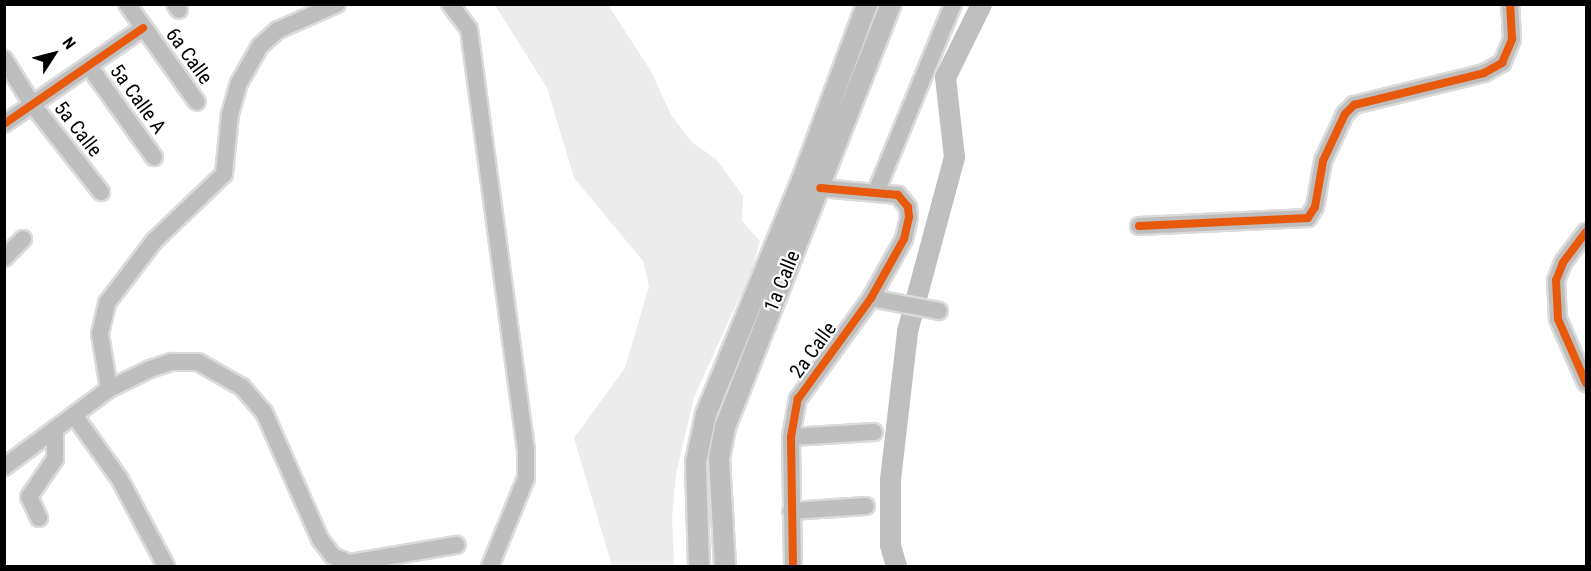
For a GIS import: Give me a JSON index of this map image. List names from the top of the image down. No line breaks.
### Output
{"streets":{"main road":["1a Calle"],"street":["6a Calle","5a Calle A","5a Calle","2a Calle"]},"north":"top right"}
